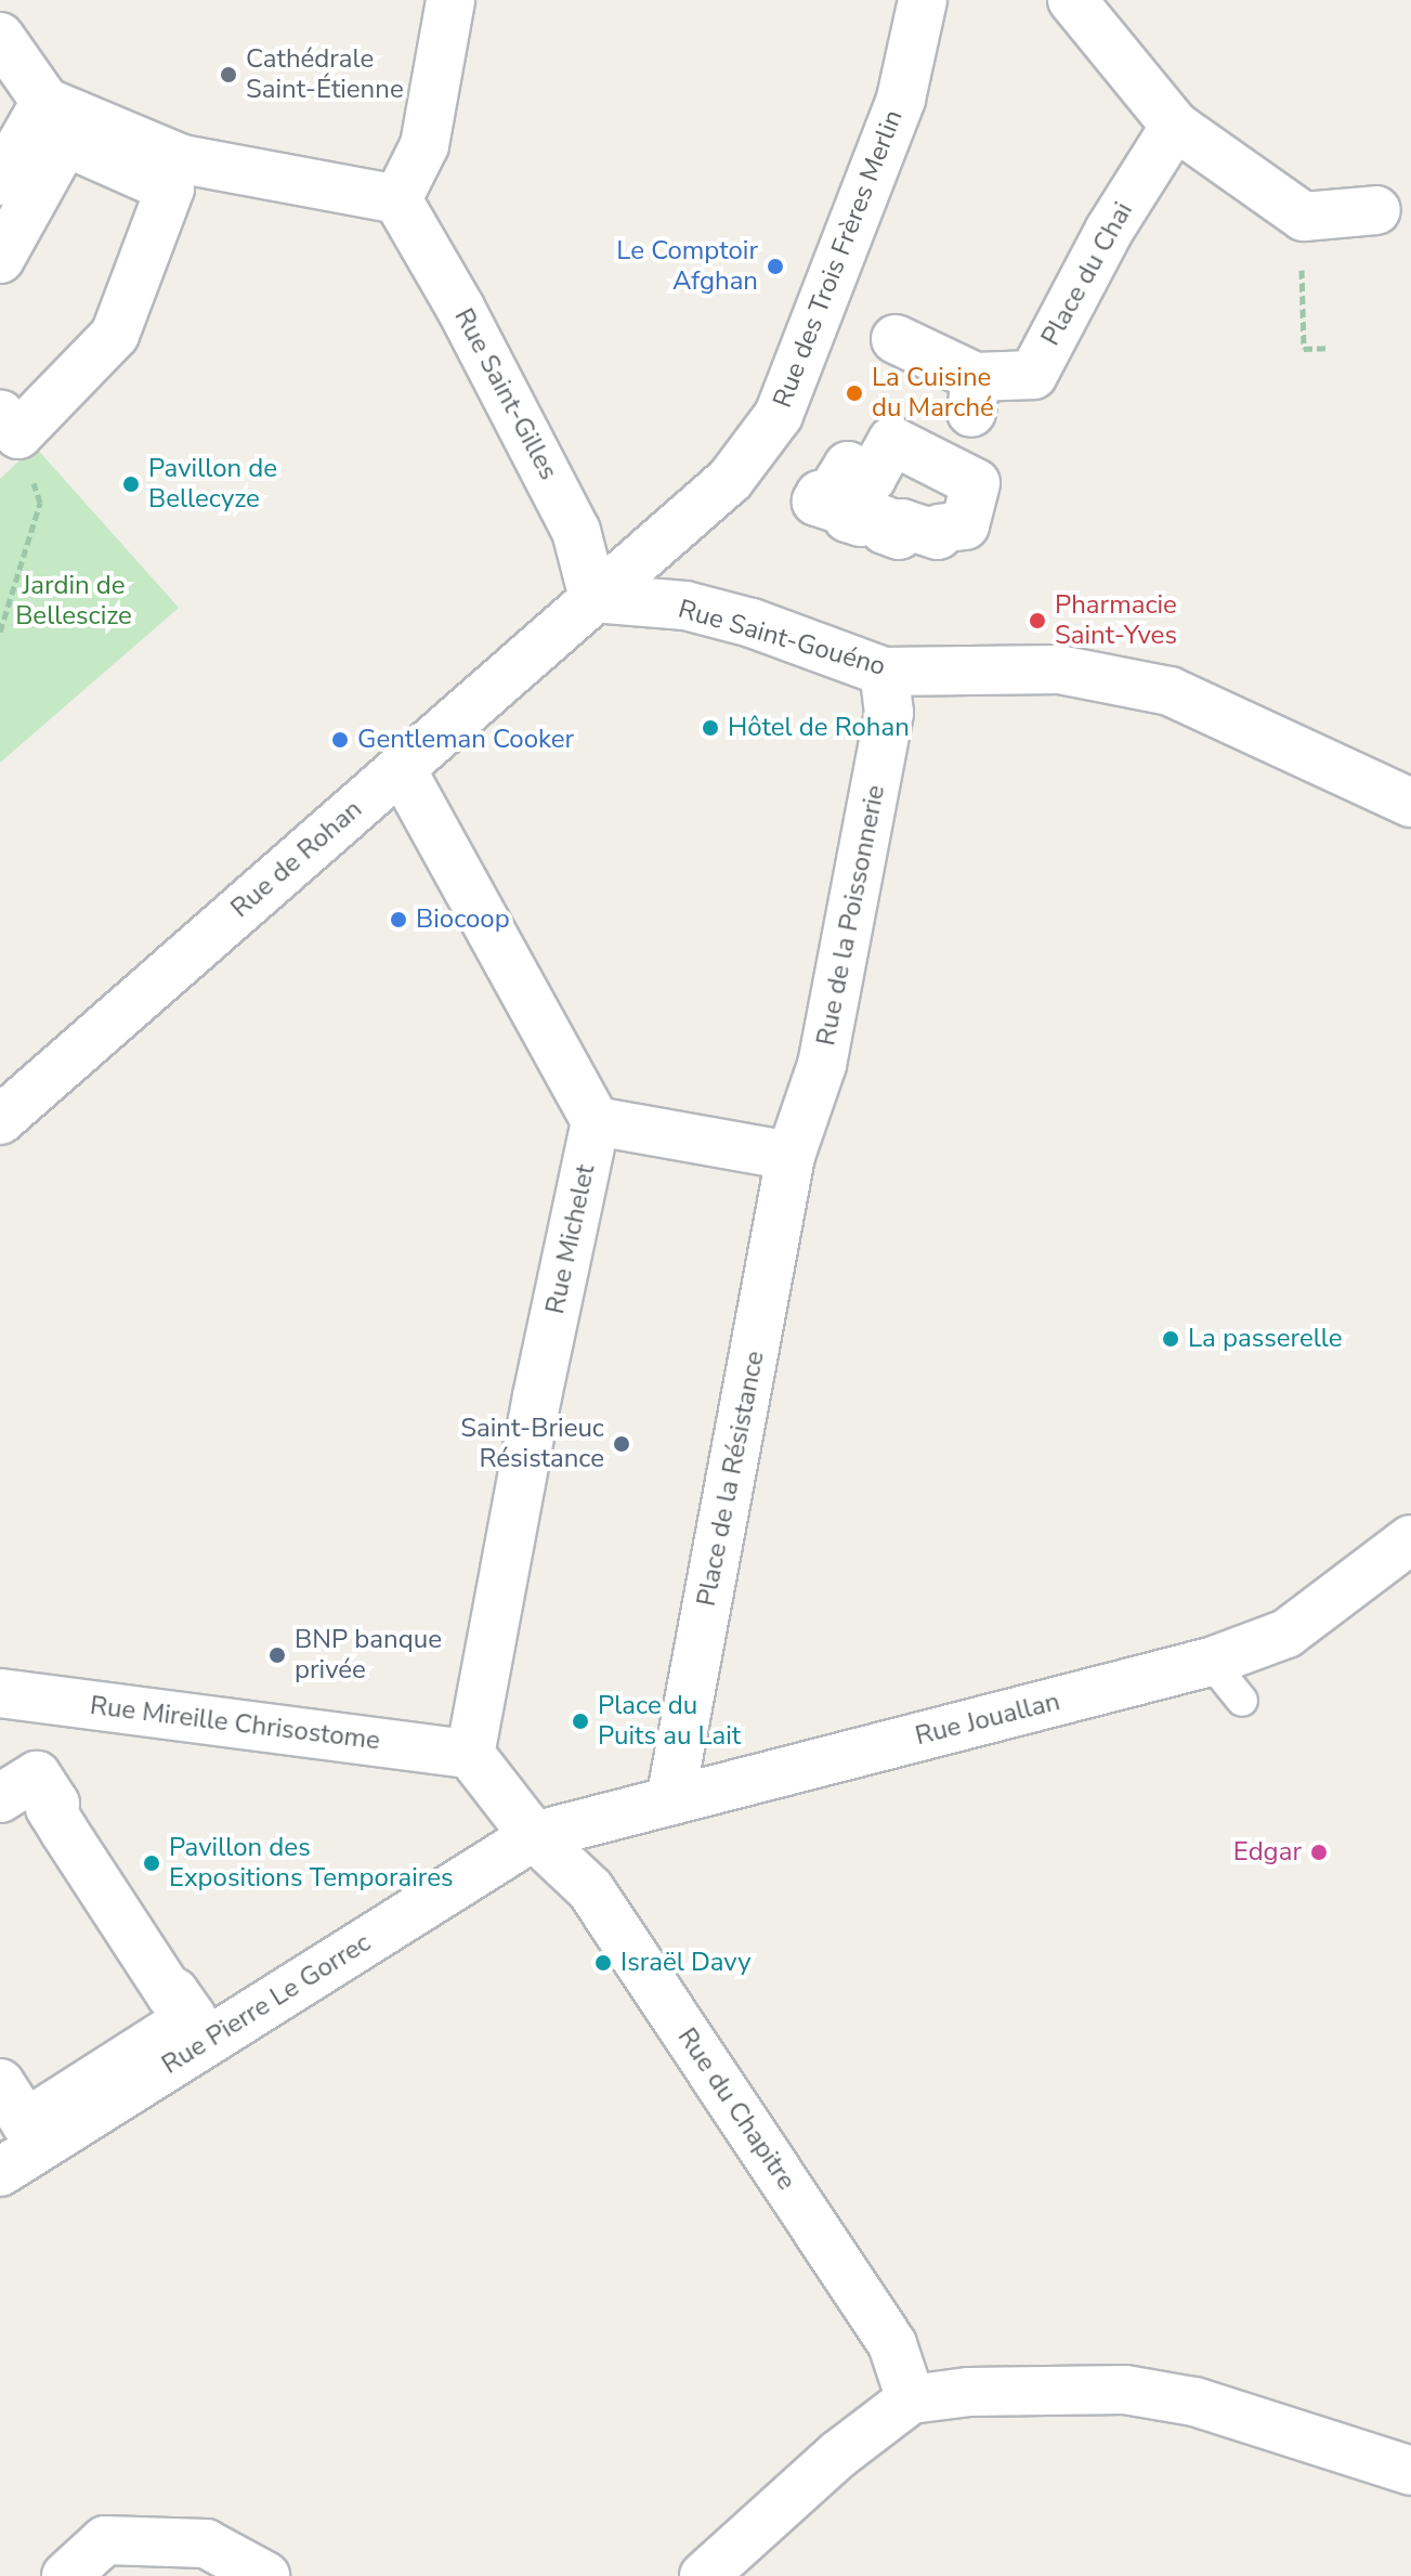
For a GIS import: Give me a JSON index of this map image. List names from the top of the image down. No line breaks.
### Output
{"streets":{"street":["Rue des Trois Frères Merlin","Place du Chai","Rue Saint-Gilles","Rue Saint-Gouéno","Rue de Rohan","Rue de la Poissonnerie","Rue Michelet","Place de la Résistance","Rue Jouallan","Rue Mireille Chrisostome","Rue Pierre Le Gorrec","Rue du Chapitre"]},"crossings":[["Rue des Trois Frères Merlin","Rue Saint-Gilles"],["Rue des Trois Frères Merlin","Rue Saint-Gouéno"],["Rue des Trois Frères Merlin","Rue de Rohan"],["Rue Saint-Gilles","Rue Saint-Gouéno"],["Rue Saint-Gilles","Rue de Rohan"],["Rue Saint-Gouéno","Rue de Rohan"],["Rue Saint-Gouéno","Rue de la Poissonnerie"],["Rue de la Poissonnerie","Place de la Résistance"],["Rue Michelet","Rue Mireille Chrisostome"],["Place de la Résistance","Rue Jouallan"],["Rue Jouallan","Rue Pierre Le Gorrec"],["Rue Jouallan","Rue du Chapitre"],["Rue Pierre Le Gorrec","Rue du Chapitre"]],"parks":["Jardin de Bellescize"],"places":["Cathédrale Saint-Étienne","Le Comptoir Afghan","La Cuisine du Marché","Pavillon de Bellecyze","Pharmacie Saint-Yves","Hôtel de Rohan","Gentleman Cooker","Biocoop","La passerelle","Saint-Brieuc Résistance","BNP banque privée","Place du Puits au Lait","Edgar","Pavillon des Expositions Temporaires","Israël Davy"]}
